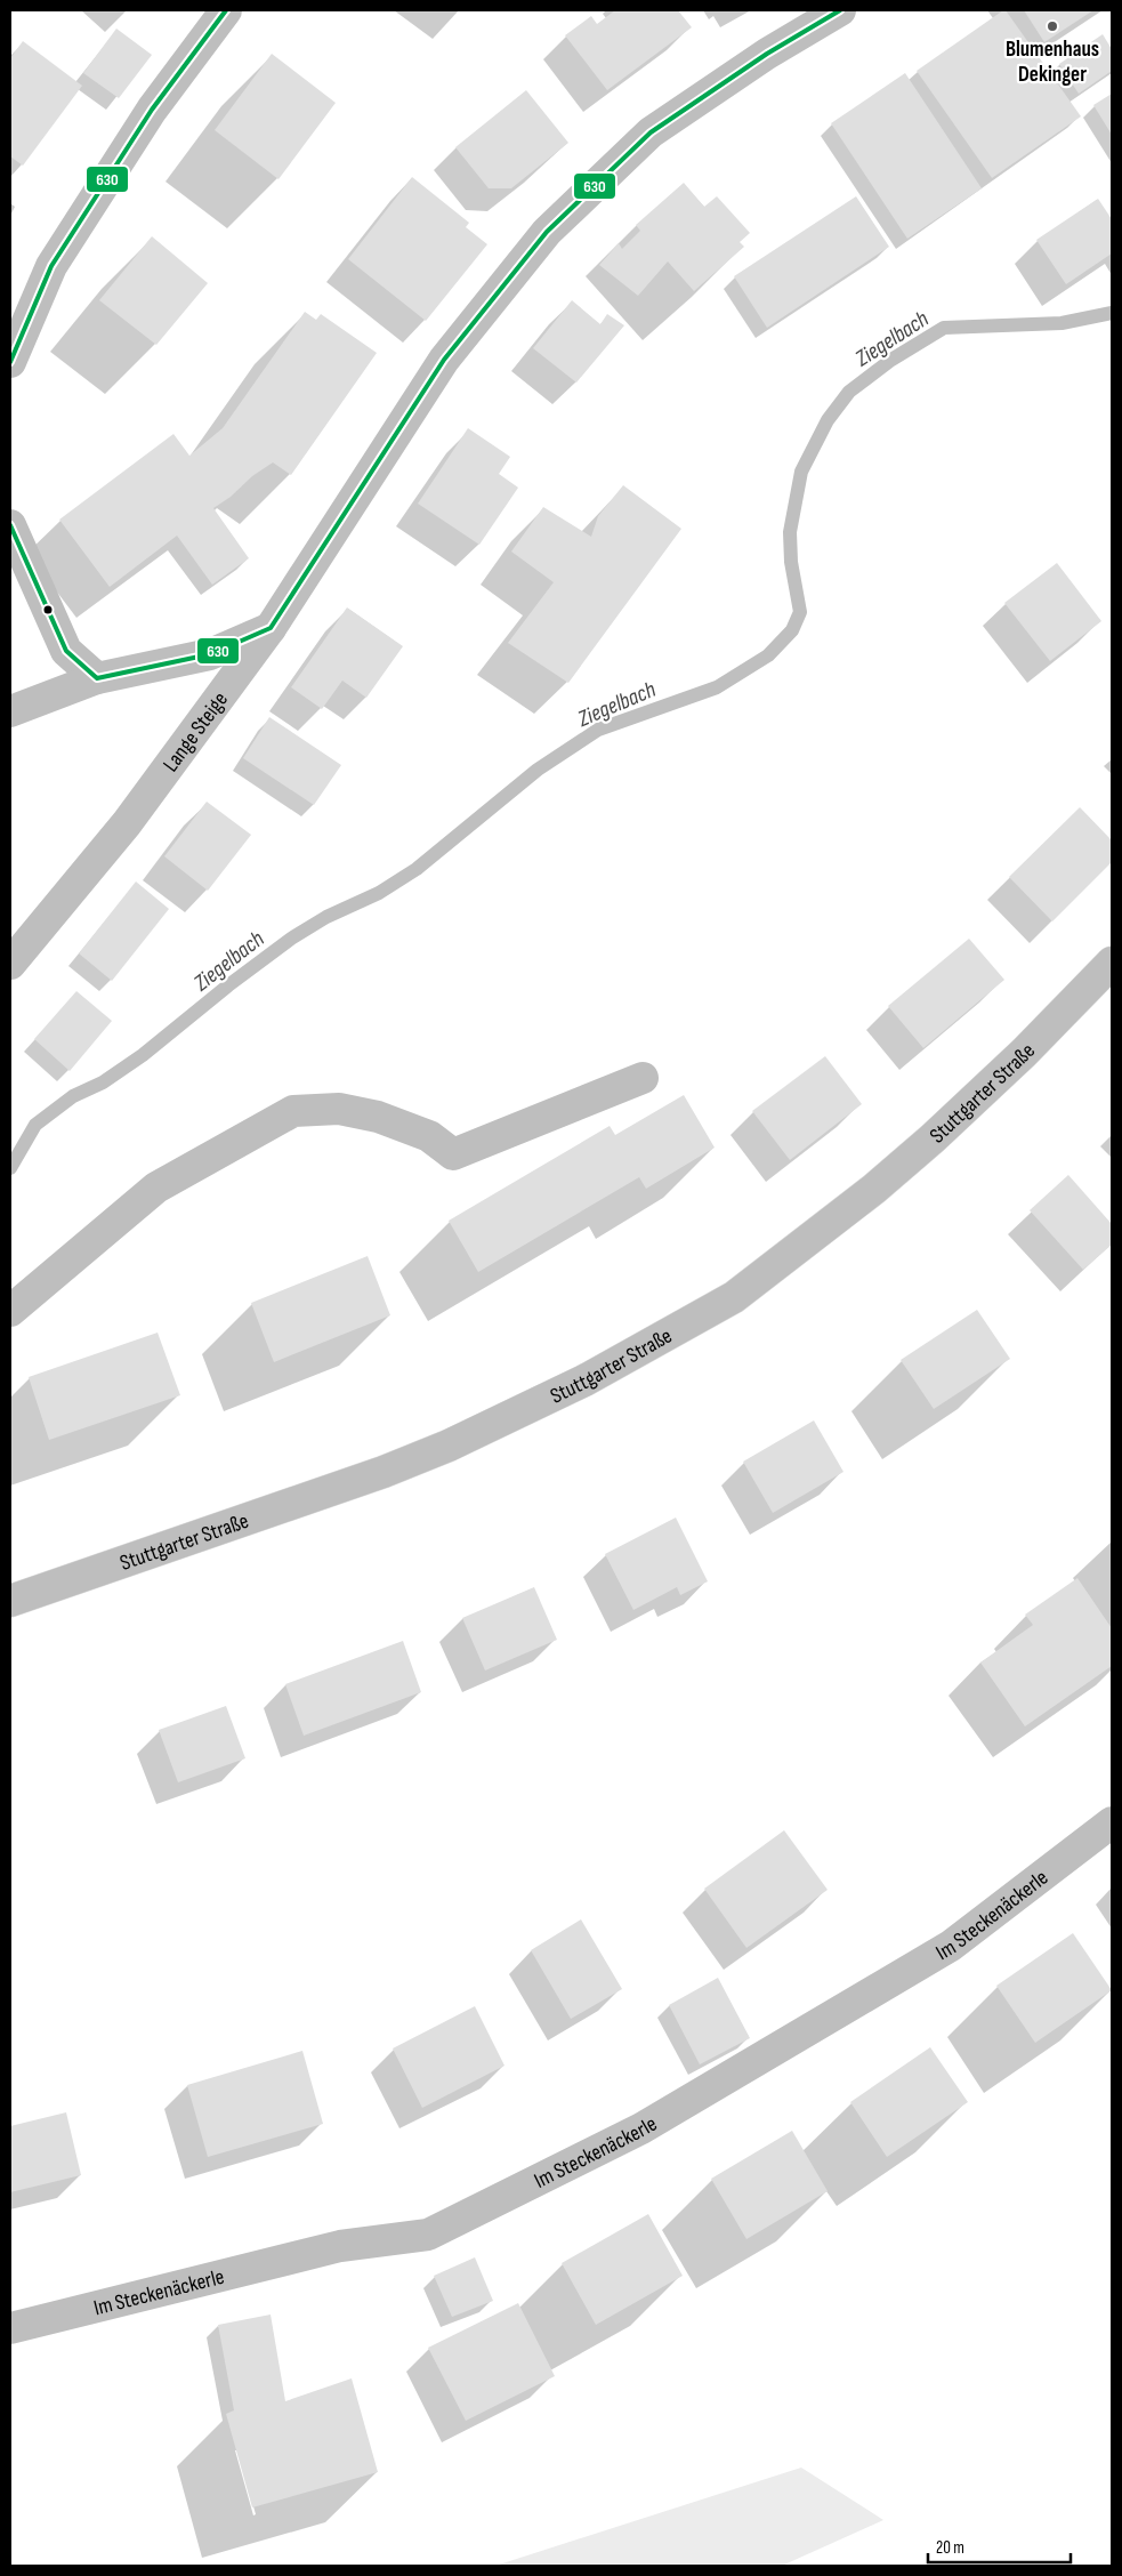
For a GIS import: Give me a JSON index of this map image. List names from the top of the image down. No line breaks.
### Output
{"streets":{"street":["Lange Steige","Stuttgarter Straße","Im Steckenäckerle"]},"water":["Ziegelbach"],"places":["Blumenhaus Dekinger"],"lines":["transit line 630"],"scale_bar":"20 m"}
